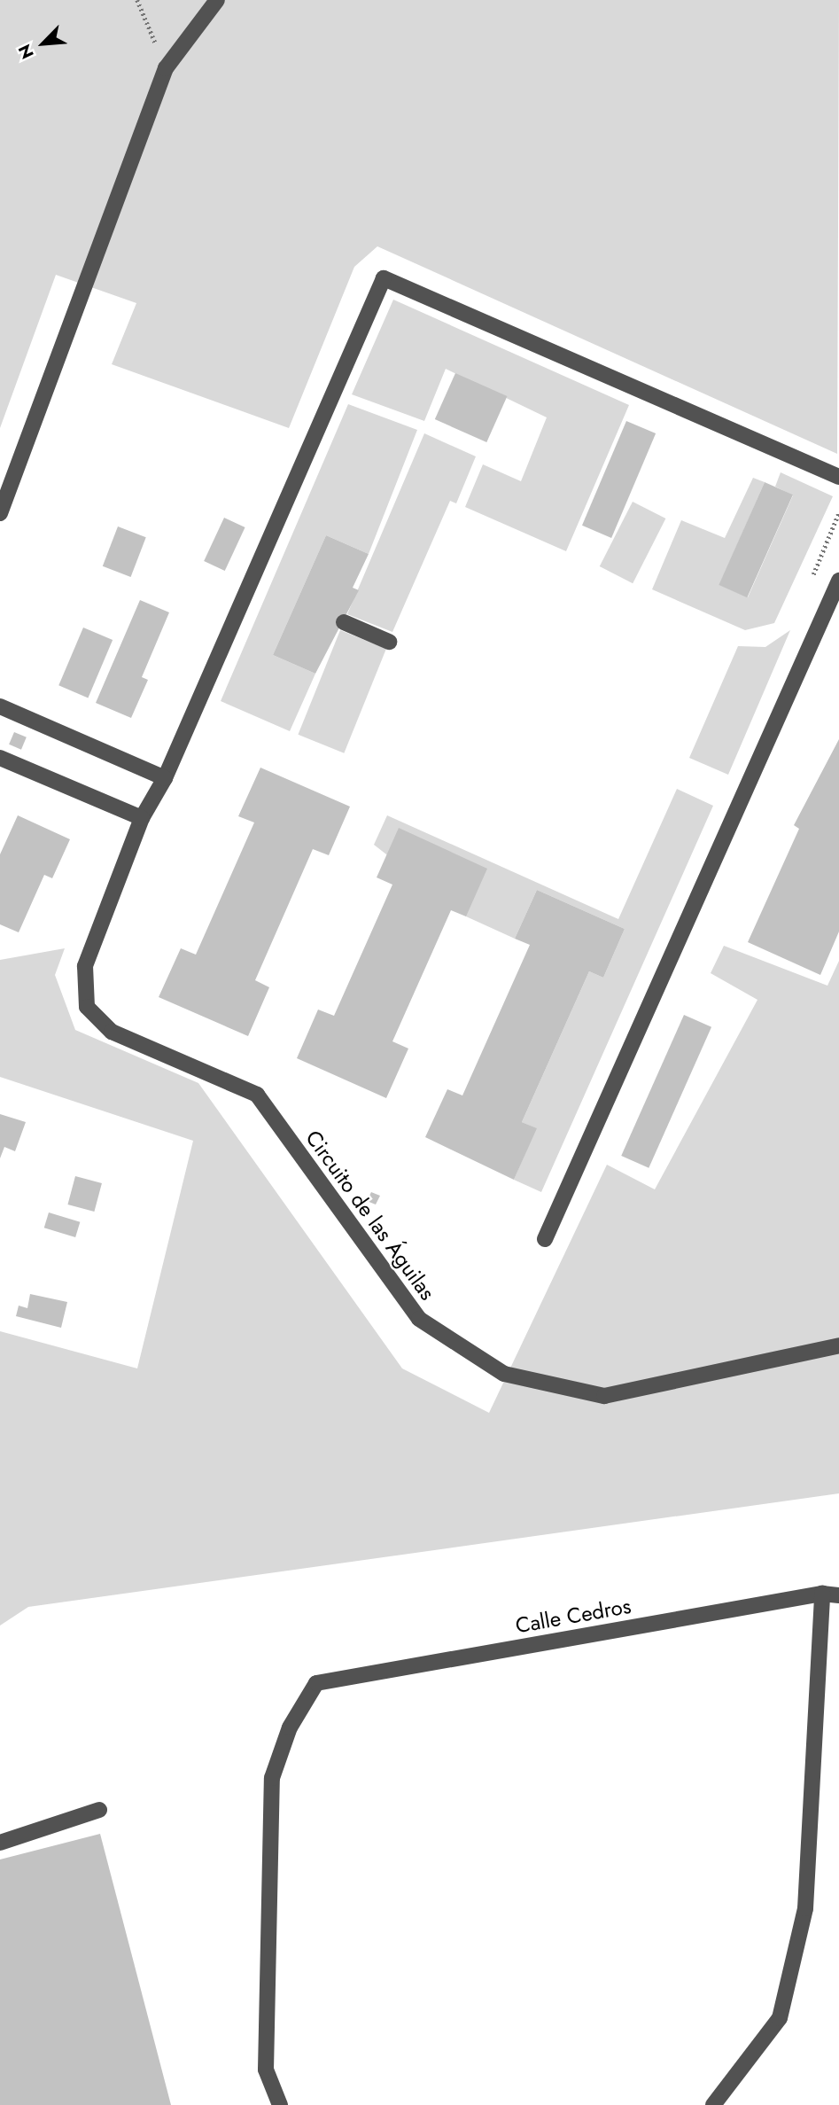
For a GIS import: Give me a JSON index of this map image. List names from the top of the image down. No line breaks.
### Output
{"streets":{"street":["Circuito de las Águilas","Calle Cedros"]},"north":"bottom left"}
